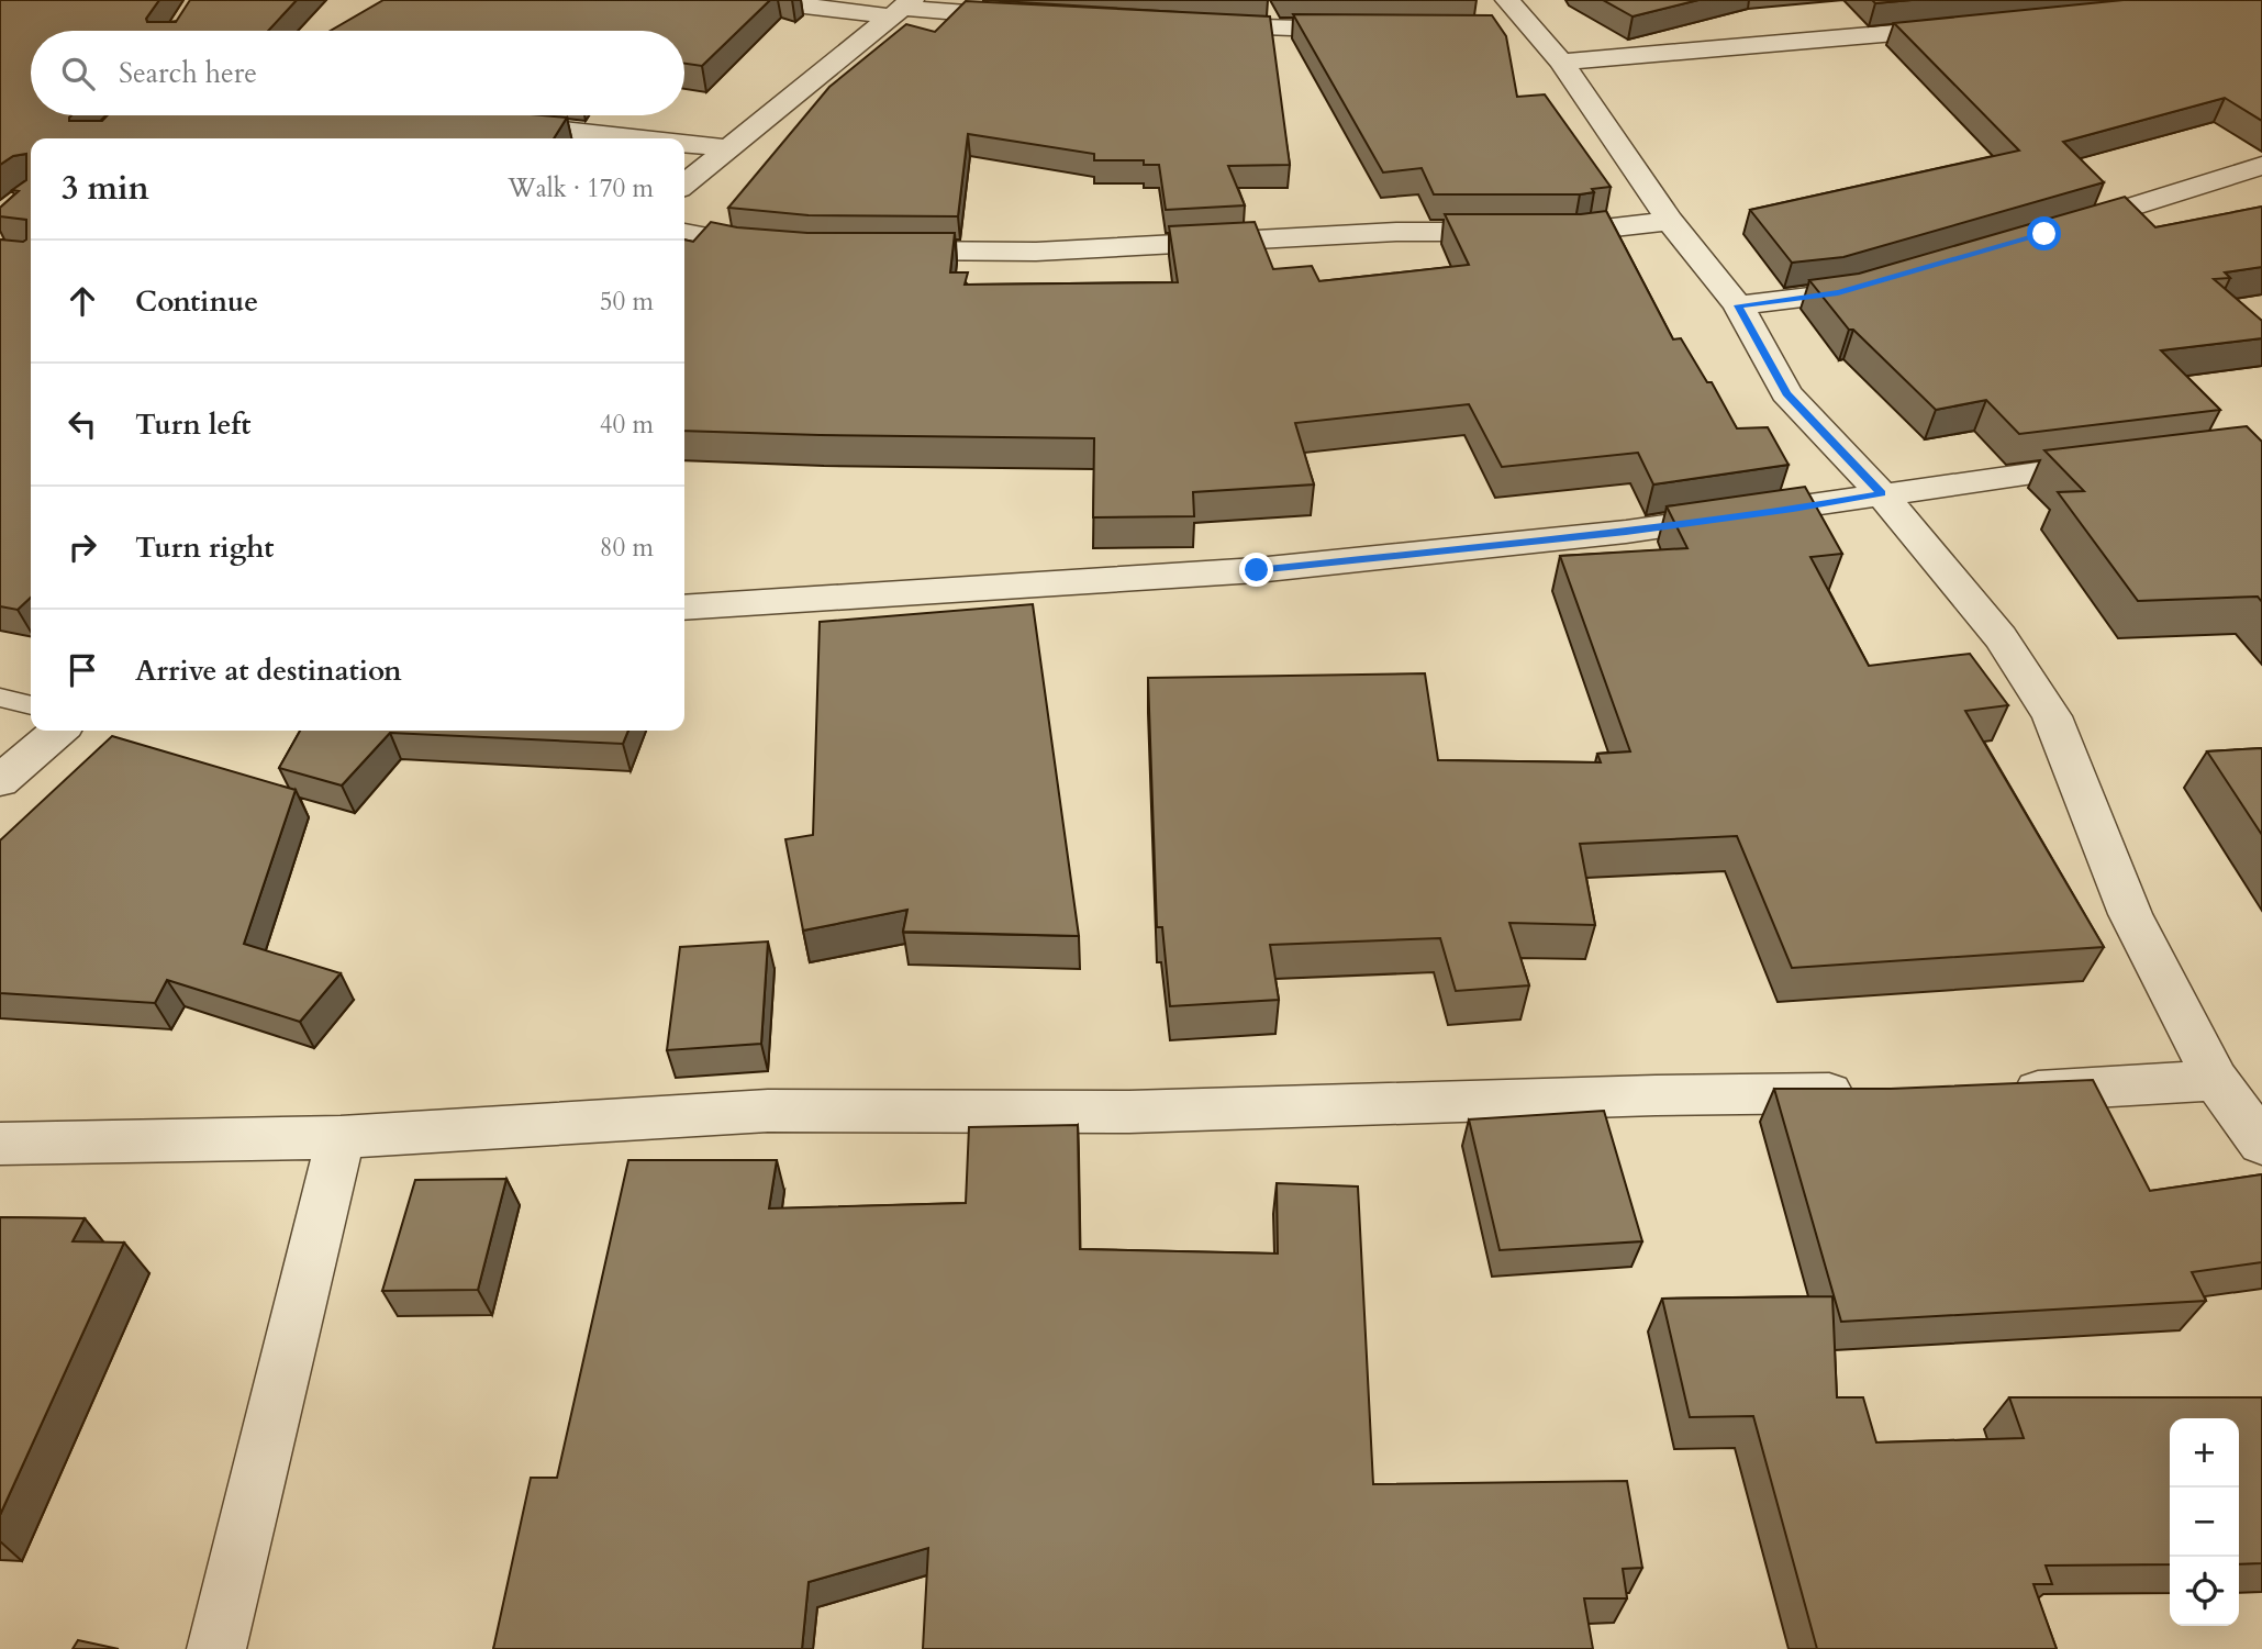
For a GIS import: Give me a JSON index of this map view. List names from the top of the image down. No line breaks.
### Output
{"page":{"search":"Search here","heading":["3 min","Walk · 170 m"],"list":[["Continue","50 m"],["Turn left","40 m"],["Turn right","80 m"],"Arrive at destination"],"map_buttons":["+","−"]}}
